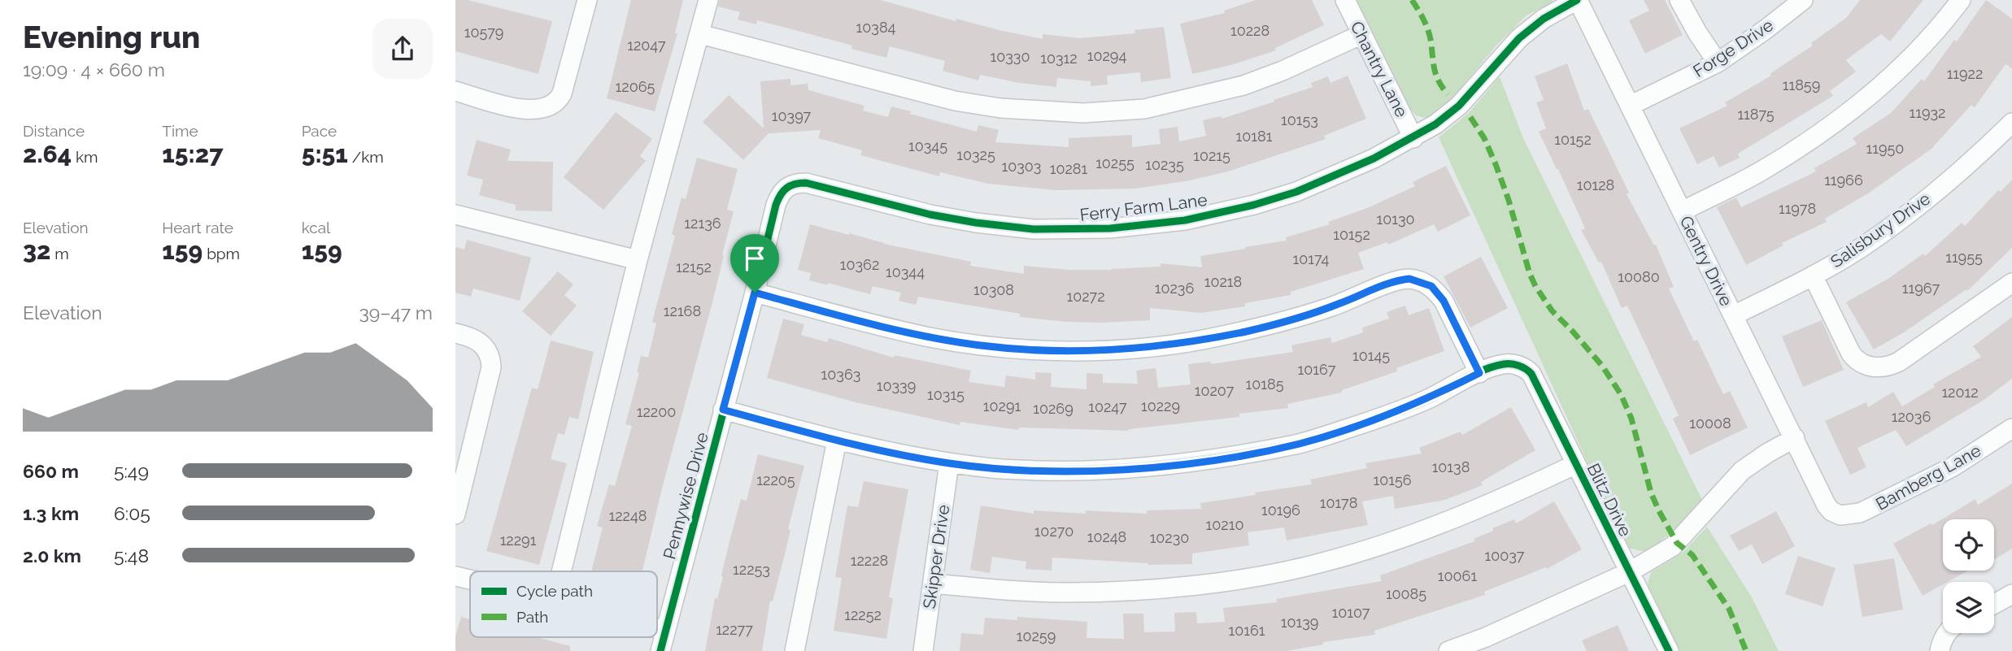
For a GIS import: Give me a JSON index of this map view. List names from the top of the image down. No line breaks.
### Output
{"streets":{"street":["Forge Drive","Chantry Lane","Ferry Farm Lane","Salisbury Drive","Gentry Drive","Bamberg Lane","Pennywise Drive","Blitz Drive","Skipper Drive"]},"crossings":[["Forge Drive","Gentry Drive"],["Chantry Lane","Ferry Farm Lane"],["Ferry Farm Lane","Gentry Drive"],["Ferry Farm Lane","Pennywise Drive"],["Salisbury Drive","Gentry Drive"],["Gentry Drive","Bamberg Lane"]],"house_numbers":["10384","10228","10579","12047","10294","10330","10312","11922","11859","12065","11932","11875","10397","10153","10181","10152","10345","11950","10325","10215","10255","10235","10303","10281","11966","10128","11978","10130","12136","10152","11955","10174","10362","12152","10344","10080","10218","10236","11967","10308","10272","12168","10145","10167","10363","10185","10339","10207","12012","10315","10291","10229","10247","10269","12200","12036","10008","10138","12205","10156","10178","10196","12248","10210","10270","10248","10230","12291","10037","12228","12253","10061","10085","10107","12252","10139","12277","10161","10259"],"legend":["Cycle path","Path"],"page":{"heading":["Evening run","19:09 · 4 × 660 m"],"stats":[["Distance","2.64 km"],["Time","15:27"],["Pace","5:51 /km"],["Elevation","32 m"],["Heart rate","159 bpm"],["kcal","159"]],"chart":["Elevation","39–47 m"],"list":[{"name":"660 m","note":"5:49"},{"name":"1.3 km","note":"6:05"},{"name":"2.0 km","note":"5:48"}]}}
